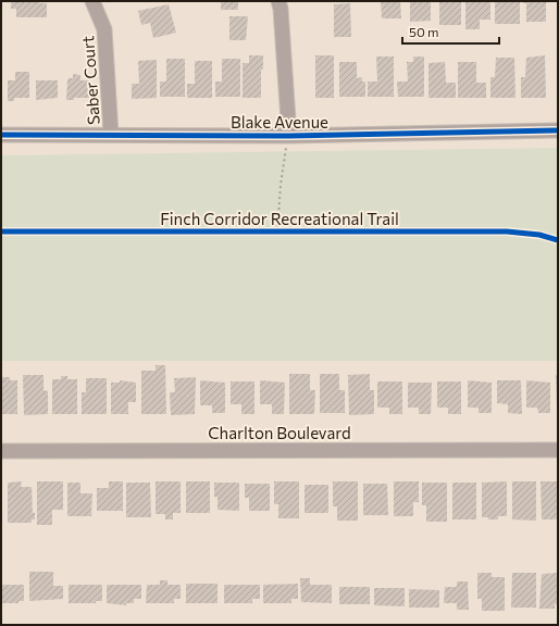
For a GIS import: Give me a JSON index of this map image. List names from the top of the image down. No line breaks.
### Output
{"streets":{"street":["Saber Court","Blake Avenue","Charlton Boulevard"],"cycle path":["Finch Corridor Recreational Trail"]},"crossings":[["Saber Court","Blake Avenue"]],"scale_bar":"50 m"}
